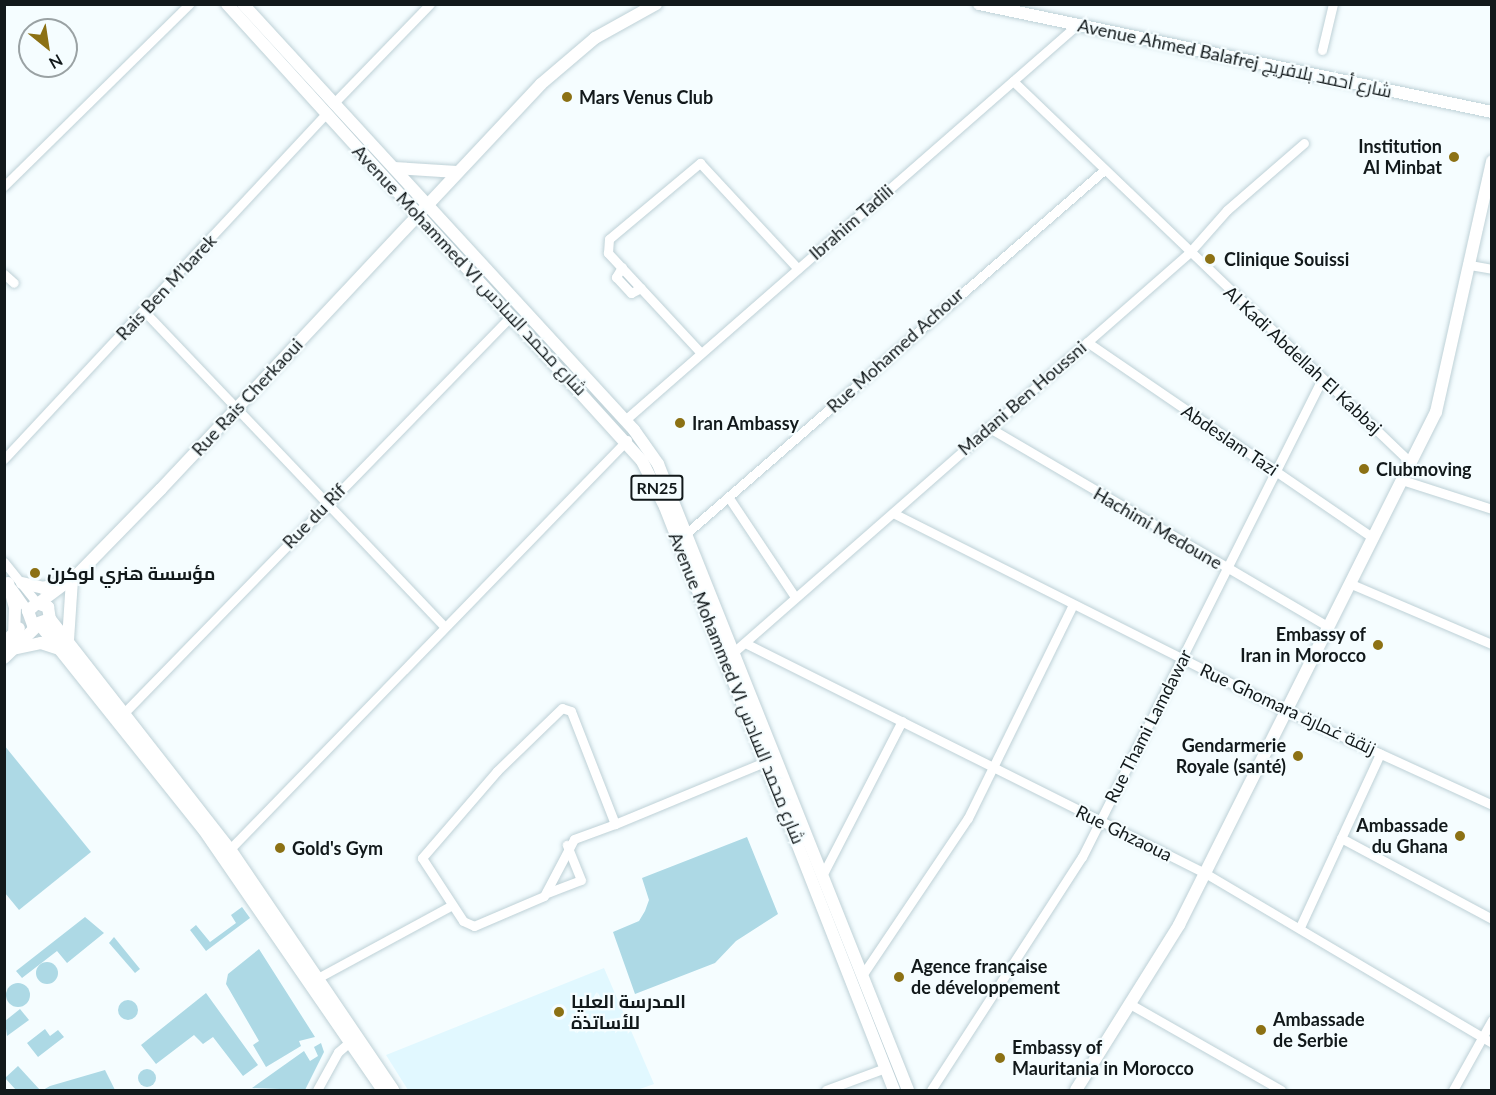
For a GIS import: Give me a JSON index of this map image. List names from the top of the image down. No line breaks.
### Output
{"streets":{"main road":["Avenue Ahmed Balafrej شارع أحمد بلافريج","Avenue Mohammed VI شارع محمد السادس","Rue Rais Cherkaoui","RN25"],"street":["Ibrahim Tadili","Rais Ben M’barek","Rue Mohamed Achour","Al Kadi Abdellah El Kabbaj","Madani Ben Houssni","Abdeslam Tazi","Rue du Rif","Hachimi Medoune","Rue Ghomara زنقة غمارة","Rue Thami Lamdawar","Rue Ghzaoua"]},"crossings":[["Avenue Ahmed Balafrej شارع أحمد بلافريج","Ibrahim Tadili"],["Ibrahim Tadili","Avenue Mohammed VI شارع محمد السادس"],["Ibrahim Tadili","Al Kadi Abdellah El Kabbaj"],["Avenue Mohammed VI شارع محمد السادس","Rais Ben M’barek"],["Avenue Mohammed VI شارع محمد السادس","Rue Mohamed Achour"],["Avenue Mohammed VI شارع محمد السادس","Rue Rais Cherkaoui"],["Avenue Mohammed VI شارع محمد السادس","Madani Ben Houssni"],["Avenue Mohammed VI شارع محمد السادس","Rue du Rif"],["Avenue Mohammed VI شارع محمد السادس","Rue Ghzaoua"],["Rue Mohamed Achour","Al Kadi Abdellah El Kabbaj"],["Al Kadi Abdellah El Kabbaj","Madani Ben Houssni"],["Al Kadi Abdellah El Kabbaj","Rue Thami Lamdawar"],["Madani Ben Houssni","Abdeslam Tazi"],["Madani Ben Houssni","Hachimi Medoune"],["Madani Ben Houssni","Rue Ghomara زنقة غمارة"],["Madani Ben Houssni","Rue Ghzaoua"],["Abdeslam Tazi","Rue Thami Lamdawar"],["Hachimi Medoune","Rue Thami Lamdawar"],["Rue Ghomara زنقة غمارة","Rue Thami Lamdawar"],["Rue Thami Lamdawar","Rue Ghzaoua"]],"places":["Mars Venus Club","Institution Al Minbat","Clinique Souissi","Iran Ambassy","Clubmoving","مؤسسة هنري لوكرن","Embassy of Iran in Morocco","Gendarmerie Royale (santé)","Ambassade du Ghana","Gold's Gym","Agence française de développement","المدرسة العليا للأساتذة","Ambassade de Serbie","Embassy of Mauritania in Morocco"],"north":"bottom right"}
